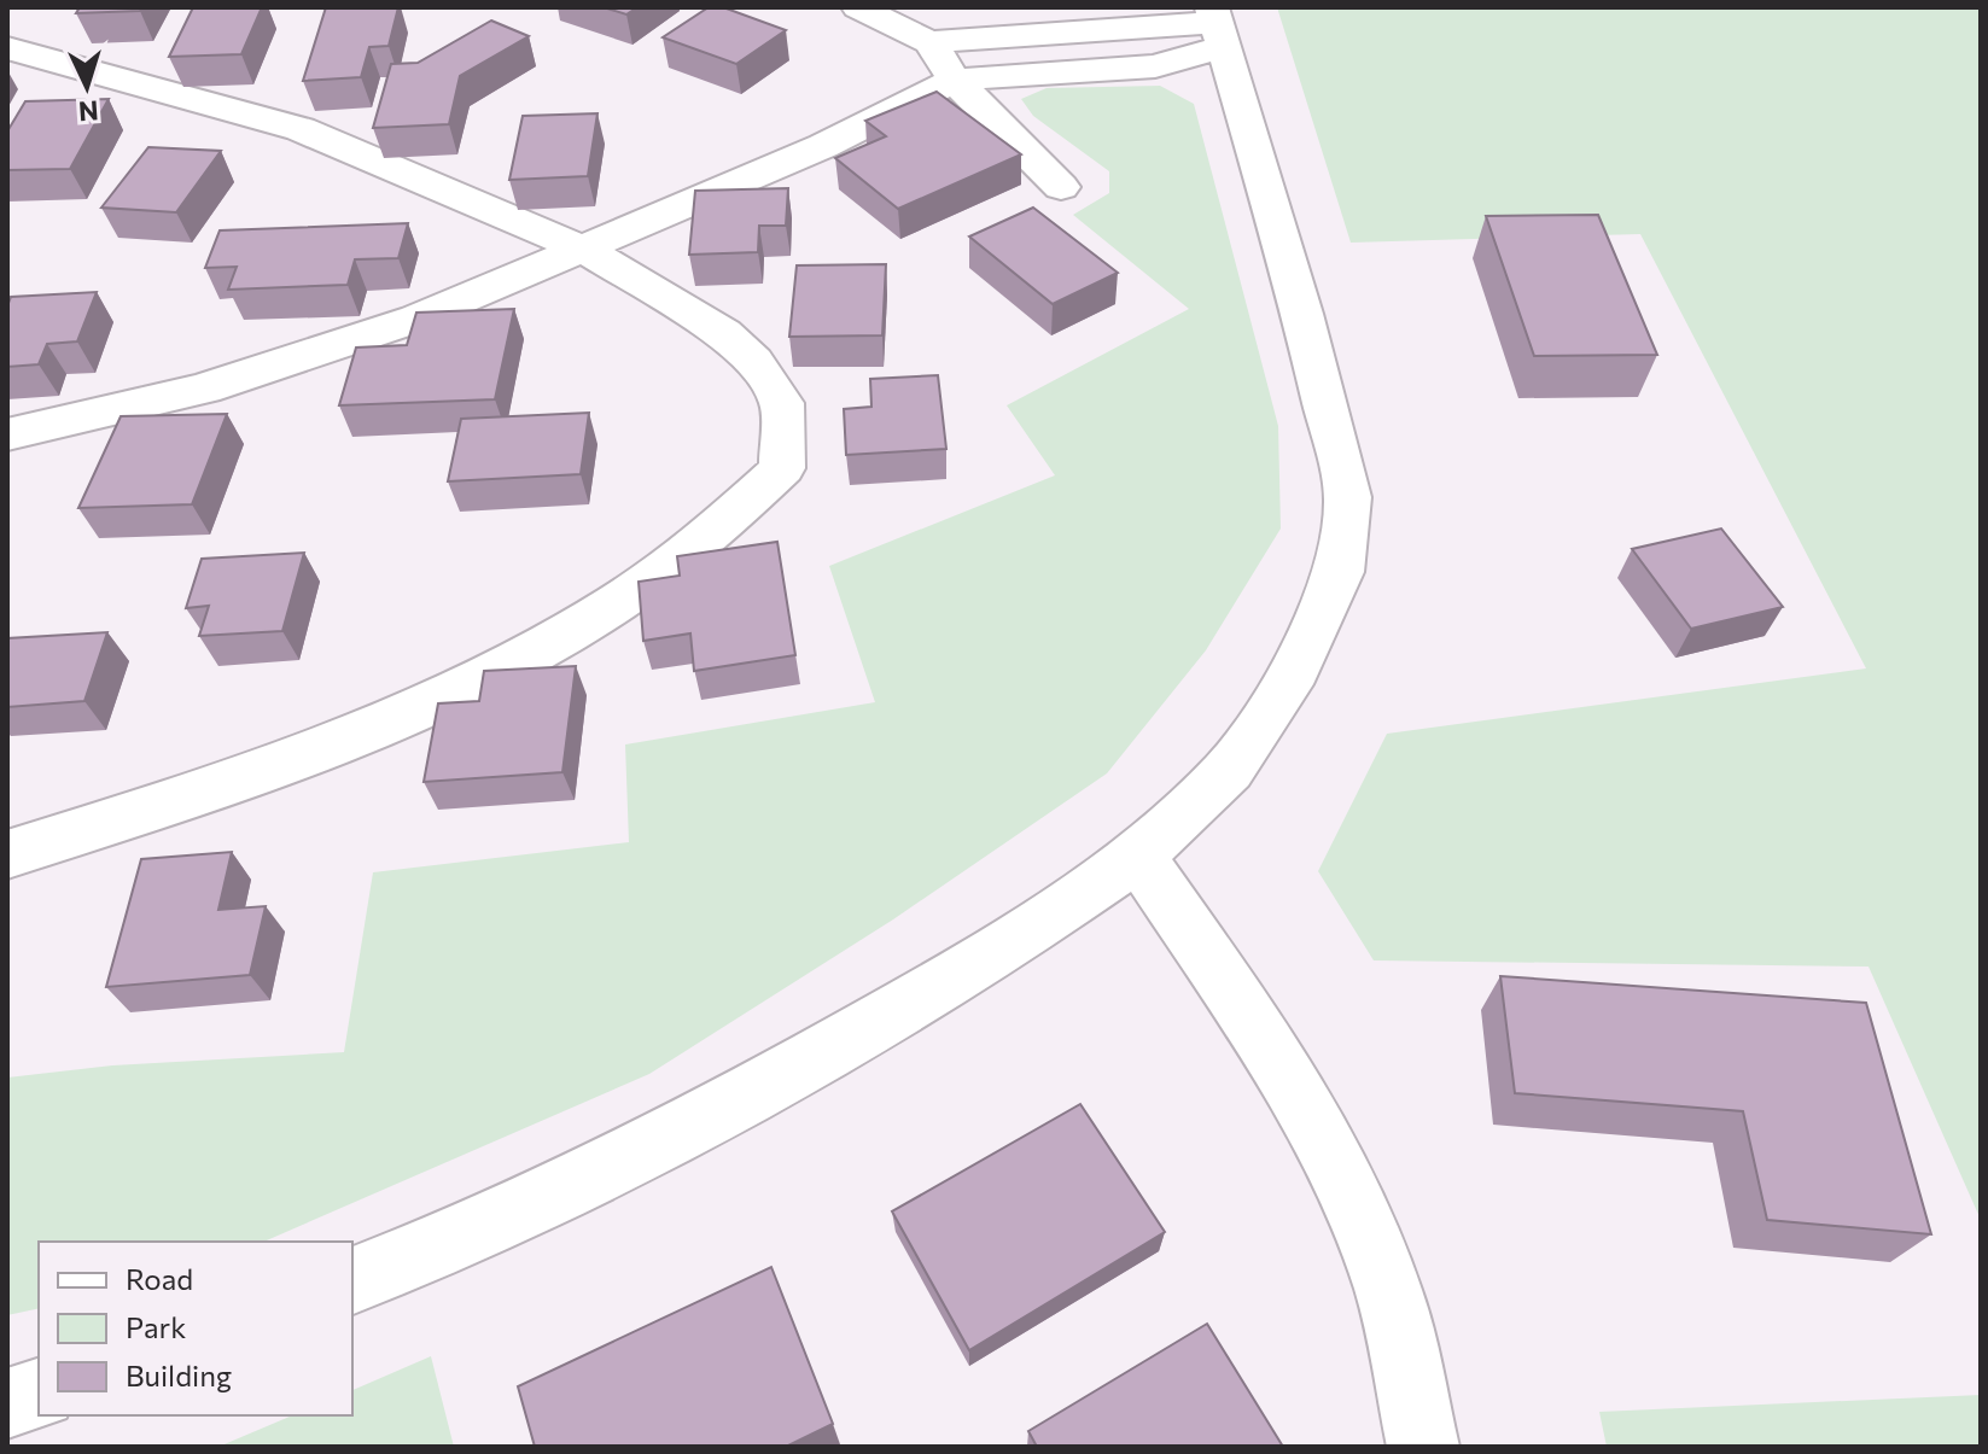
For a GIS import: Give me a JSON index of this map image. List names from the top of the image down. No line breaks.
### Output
{"legend":["Road","Park","Building"],"north":"bottom"}
